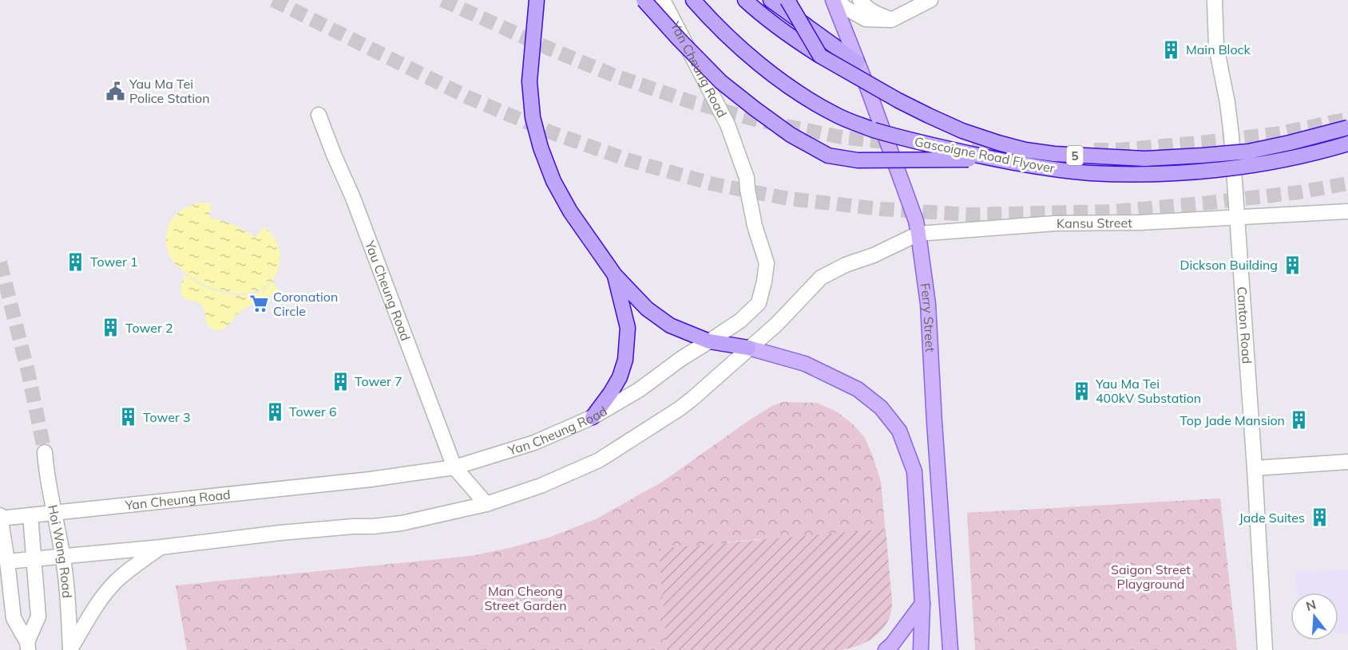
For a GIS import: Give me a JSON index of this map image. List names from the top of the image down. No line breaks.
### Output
{"streets":{"highway":["Gascoigne Road Flyover","5"],"main road":["Yan Cheung Road","Kansu Street","Yau Cheung Road","Ferry Street","Canton Road","Hoi Wang Road"]},"crossings":[["Yan Cheung Road","Yau Cheung Road"],["Yan Cheung Road","Hoi Wang Road"],["Kansu Street","Ferry Street"],["Kansu Street","Canton Road"]],"parks":["Saigon Street Playground","Man Cheong Street Garden"],"places":{"building":["Main Block","Tower 1","Dickson Building","Tower 2","Tower 7","Yau Ma Tei 400kV Substation","Tower 6","Tower 3","Top Jade Mansion","Jade Suites"],"public building":["Yau Ma Tei Police Station"],"supermarket":["Coronation Circle"]},"north":"top"}
